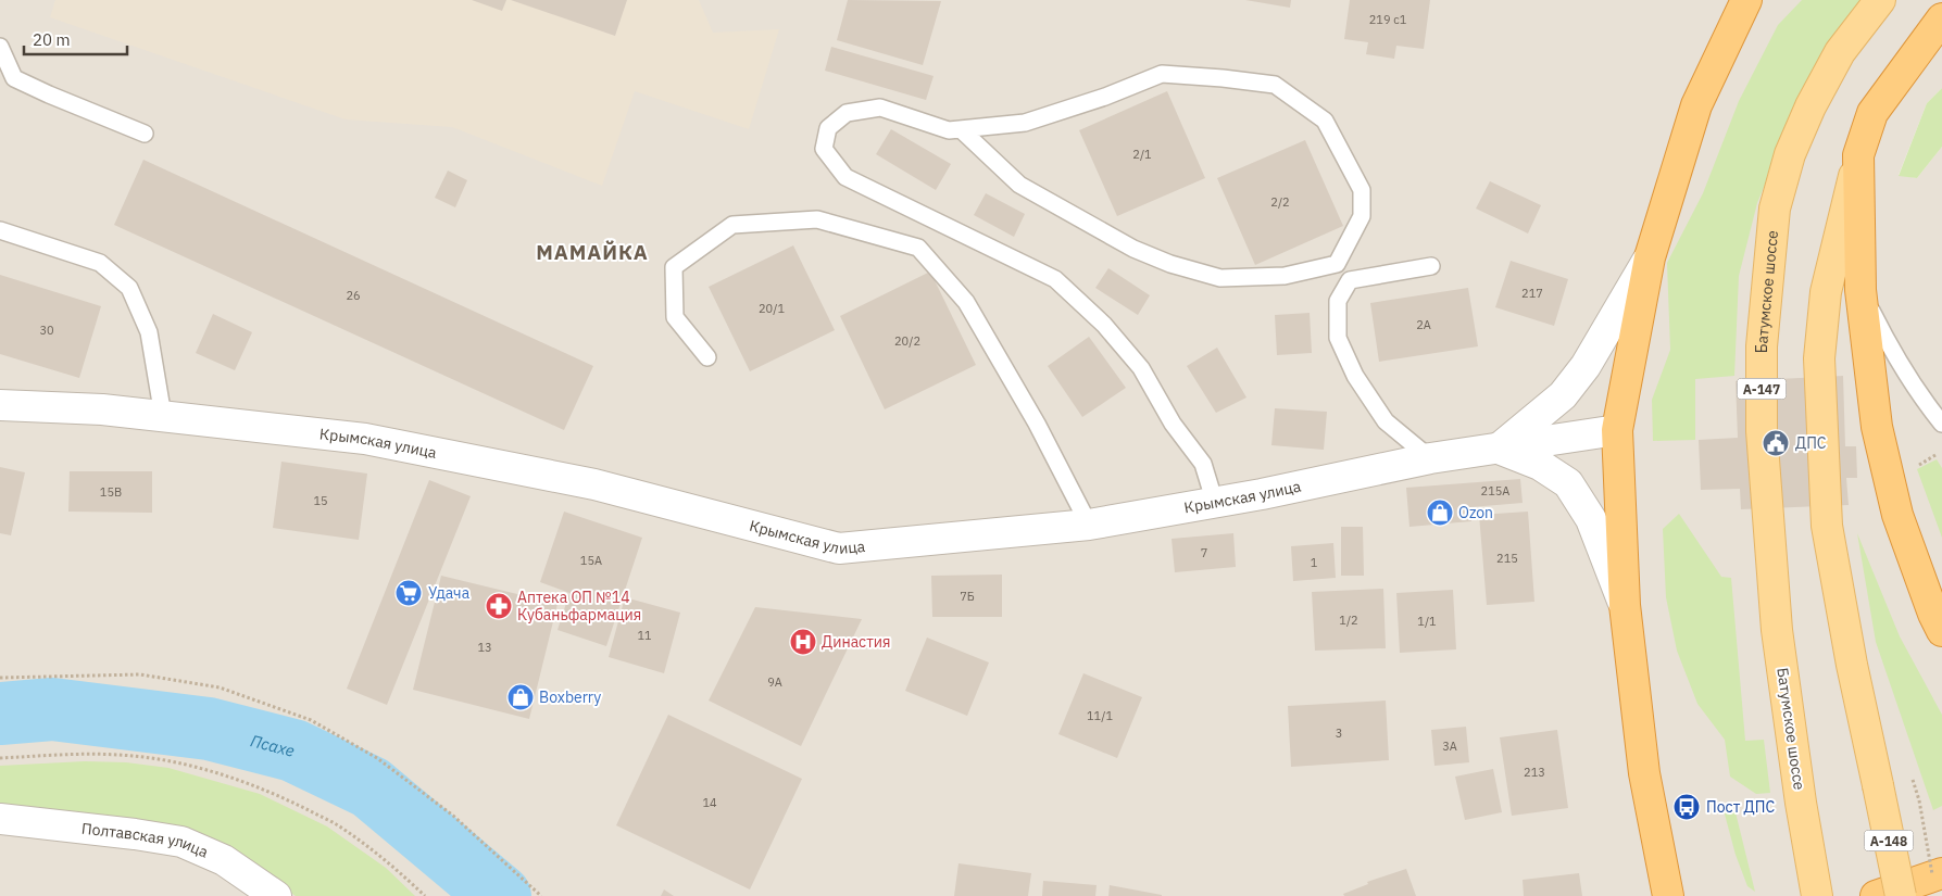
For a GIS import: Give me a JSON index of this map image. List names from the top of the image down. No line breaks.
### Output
{"streets":{"main road":["Батумское шоссе","А-147","А-148"],"street":["Крымская улица","Полтавская улица"]},"districts":["МАМАЙКА"],"water":["Псахе"],"places":{"public building":["ДПС"],"shop":["Ozon","Boxberry"],"supermarket":["Удача"],"pharmacy":["Аптека ОП №14 Кубаньфармация"],"hospital":["Династия"],"bus stop":["Пост ДПС"]},"house_numbers":["219 с1","2/1","2/2","217","26","20/1","2А","30","20/2","215А","15В","15","7","215","15А","1","7Б","1/2","1/1","11","13","9А","11/1","3","3А","213","14"],"scale_bar":"20 m"}
